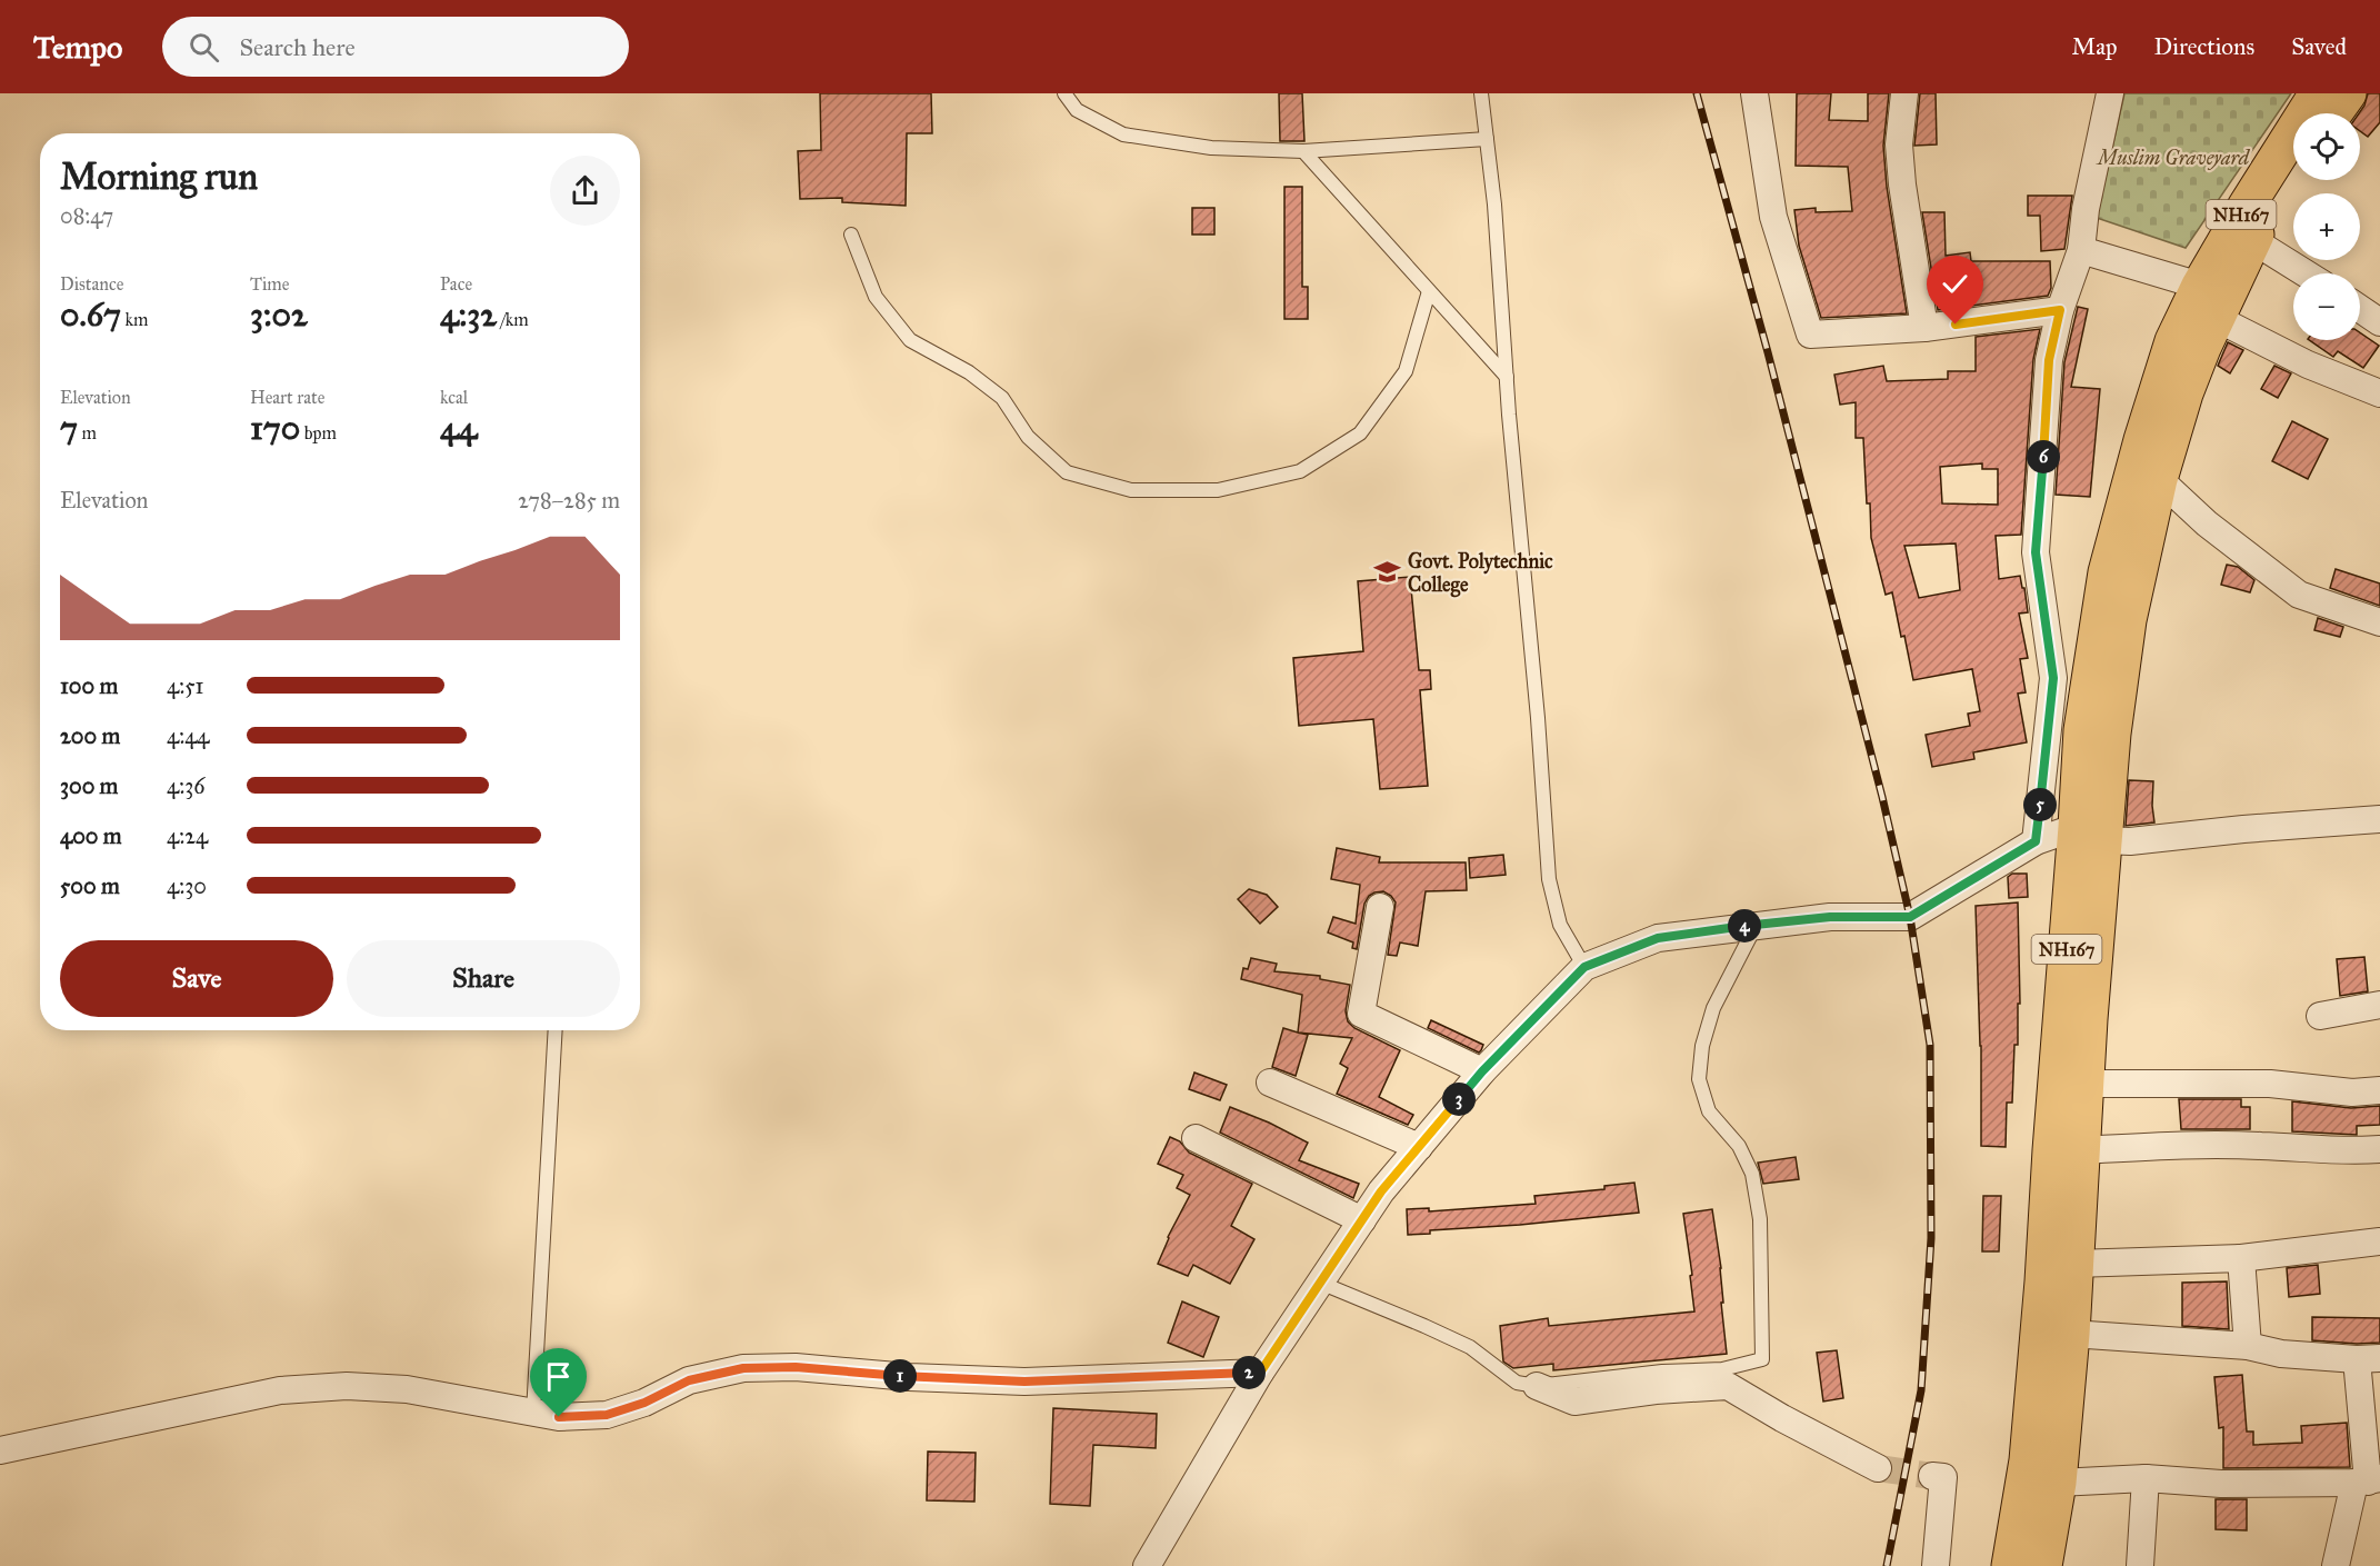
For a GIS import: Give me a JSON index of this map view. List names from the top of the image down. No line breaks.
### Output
{"streets":{"highway":["NH167"]},"parks":["Muslim Graveyard"],"places":{"school or university":["Govt. Polytechnic College"]},"page":{"header":"Tempo","search":"Search here","nav":["Map","Directions","Saved"],"map_buttons":["+","−"],"heading":["Morning run","08:47"],"stats":[["Distance","0.67 km"],["Time","3:02"],["Pace","4:32 /km"],["Elevation","7 m"],["Heart rate","170 bpm"],["kcal","44"]],"pins":["6","5","4","3","2","1"],"chart":["Elevation","278–285 m"],"list":[{"name":"100 m","note":"4:51"},{"name":"200 m","note":"4:44"},{"name":"300 m","note":"4:36"},{"name":"400 m","note":"4:24"},{"name":"500 m","note":"4:30"}],"buttons":["Save","Share"]}}
